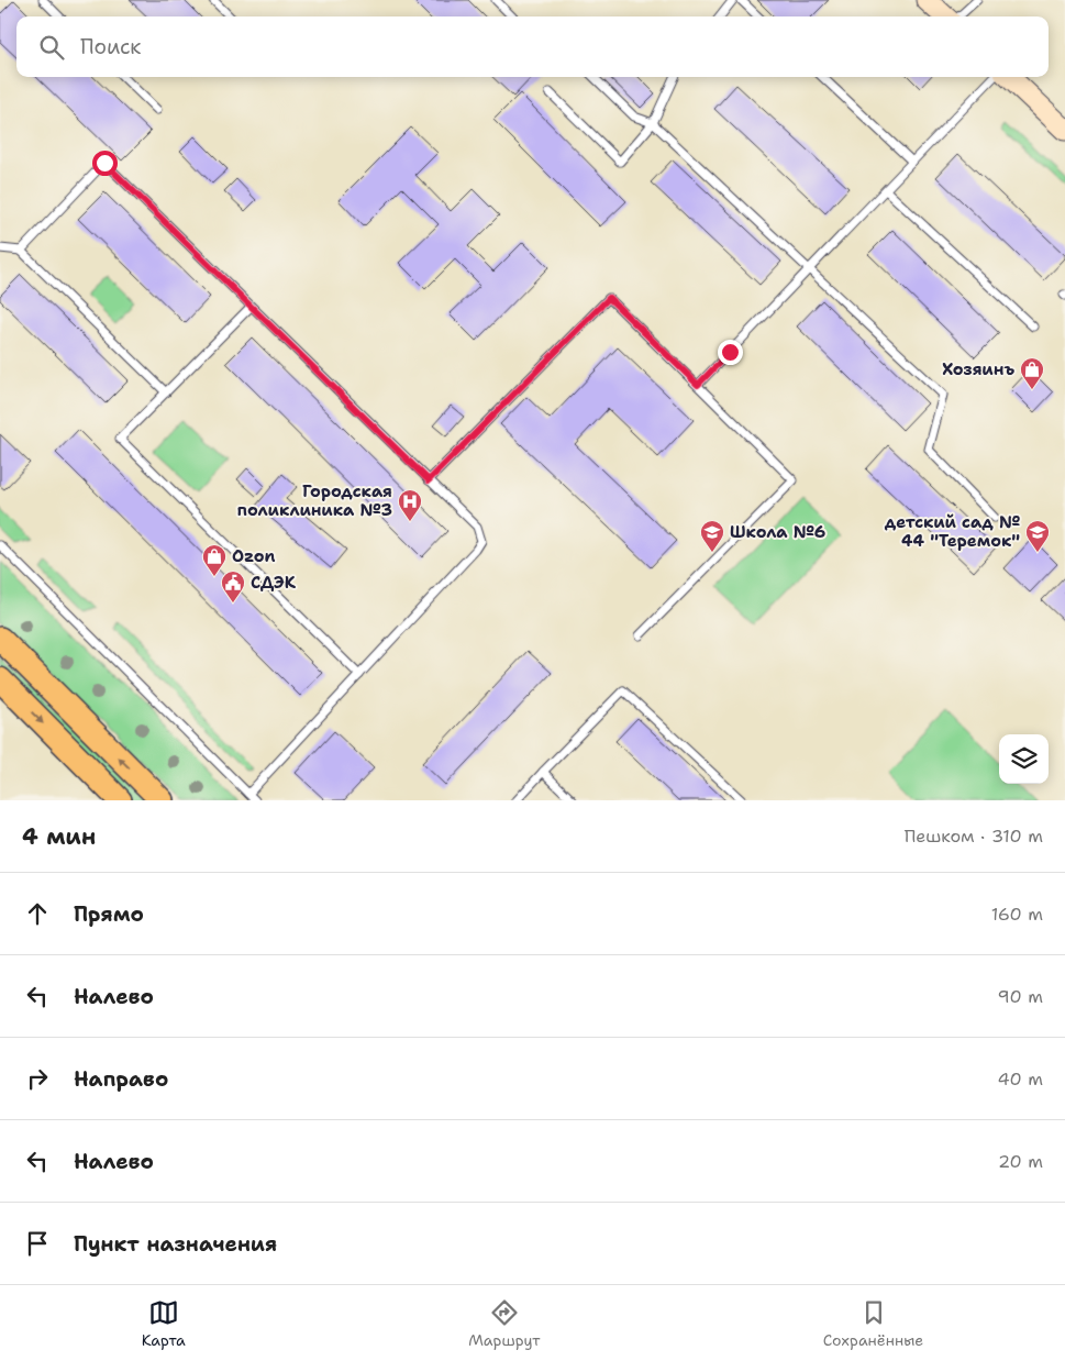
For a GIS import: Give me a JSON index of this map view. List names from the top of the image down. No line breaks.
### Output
{"places":{"shop":["Хозяинъ","Ozon"],"hospital":["Городская поликлиника №3"],"school or university":["Школа №6","детский сад № 44 \"Теремок\""],"public building":["СДЭК"]},"page":{"search":"Поиск","heading":["4 мин","Пешком · 310 m"],"list":[["Прямо","160 m"],["Налево","90 m"],["Направо","40 m"],["Налево","20 m"],"Пункт назначения"],"nav":["Карта","Маршрут","Сохранённые"]}}
